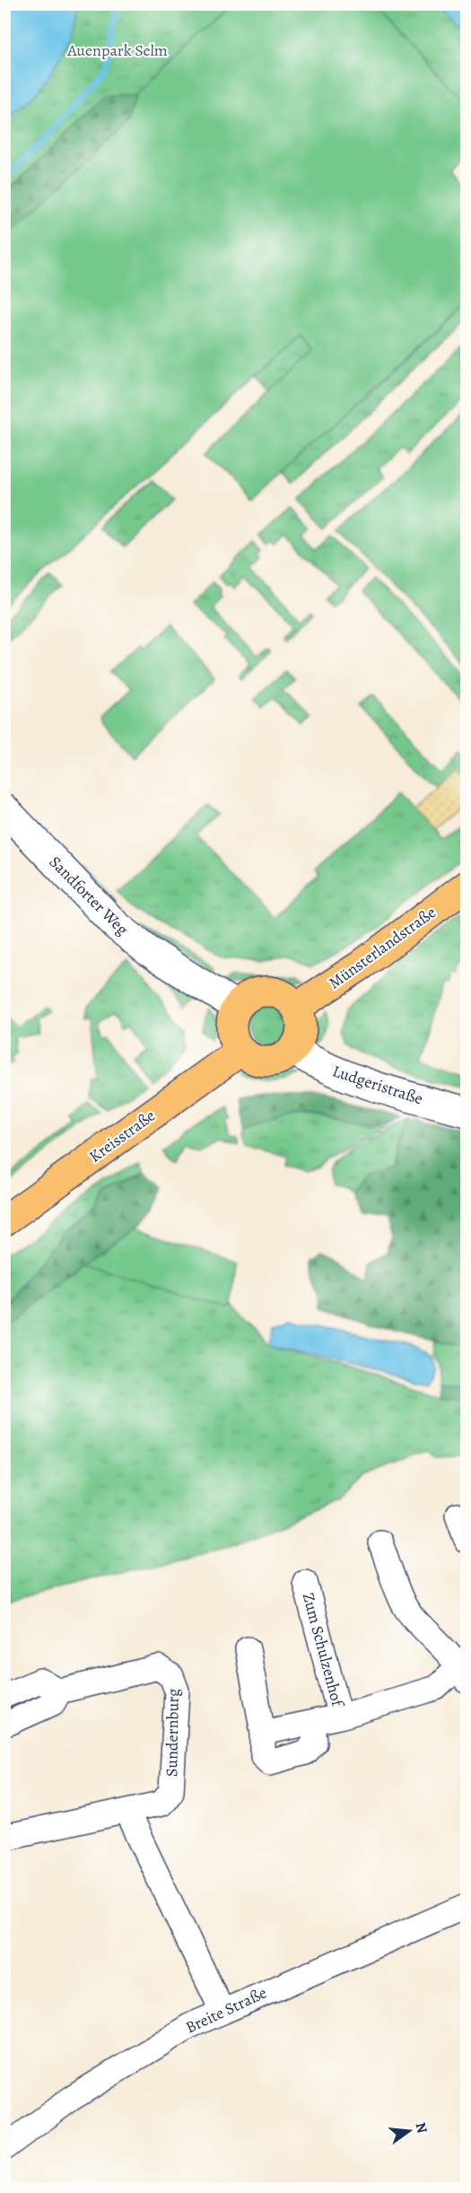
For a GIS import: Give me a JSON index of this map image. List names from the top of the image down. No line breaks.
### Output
{"streets":{"main road":["Münsterlandstraße","Kreisstraße"],"street":["Sandforter Weg","Ludgeristraße","Zum Schulzenhof","Sundernburg","Breite Straße"]},"crossings":[["Sandforter Weg","Münsterlandstraße"],["Sandforter Weg","Ludgeristraße"],["Sandforter Weg","Kreisstraße"],["Münsterlandstraße","Ludgeristraße"],["Münsterlandstraße","Kreisstraße"],["Ludgeristraße","Kreisstraße"]],"parks":["Auenpark Selm"],"north":"right"}
